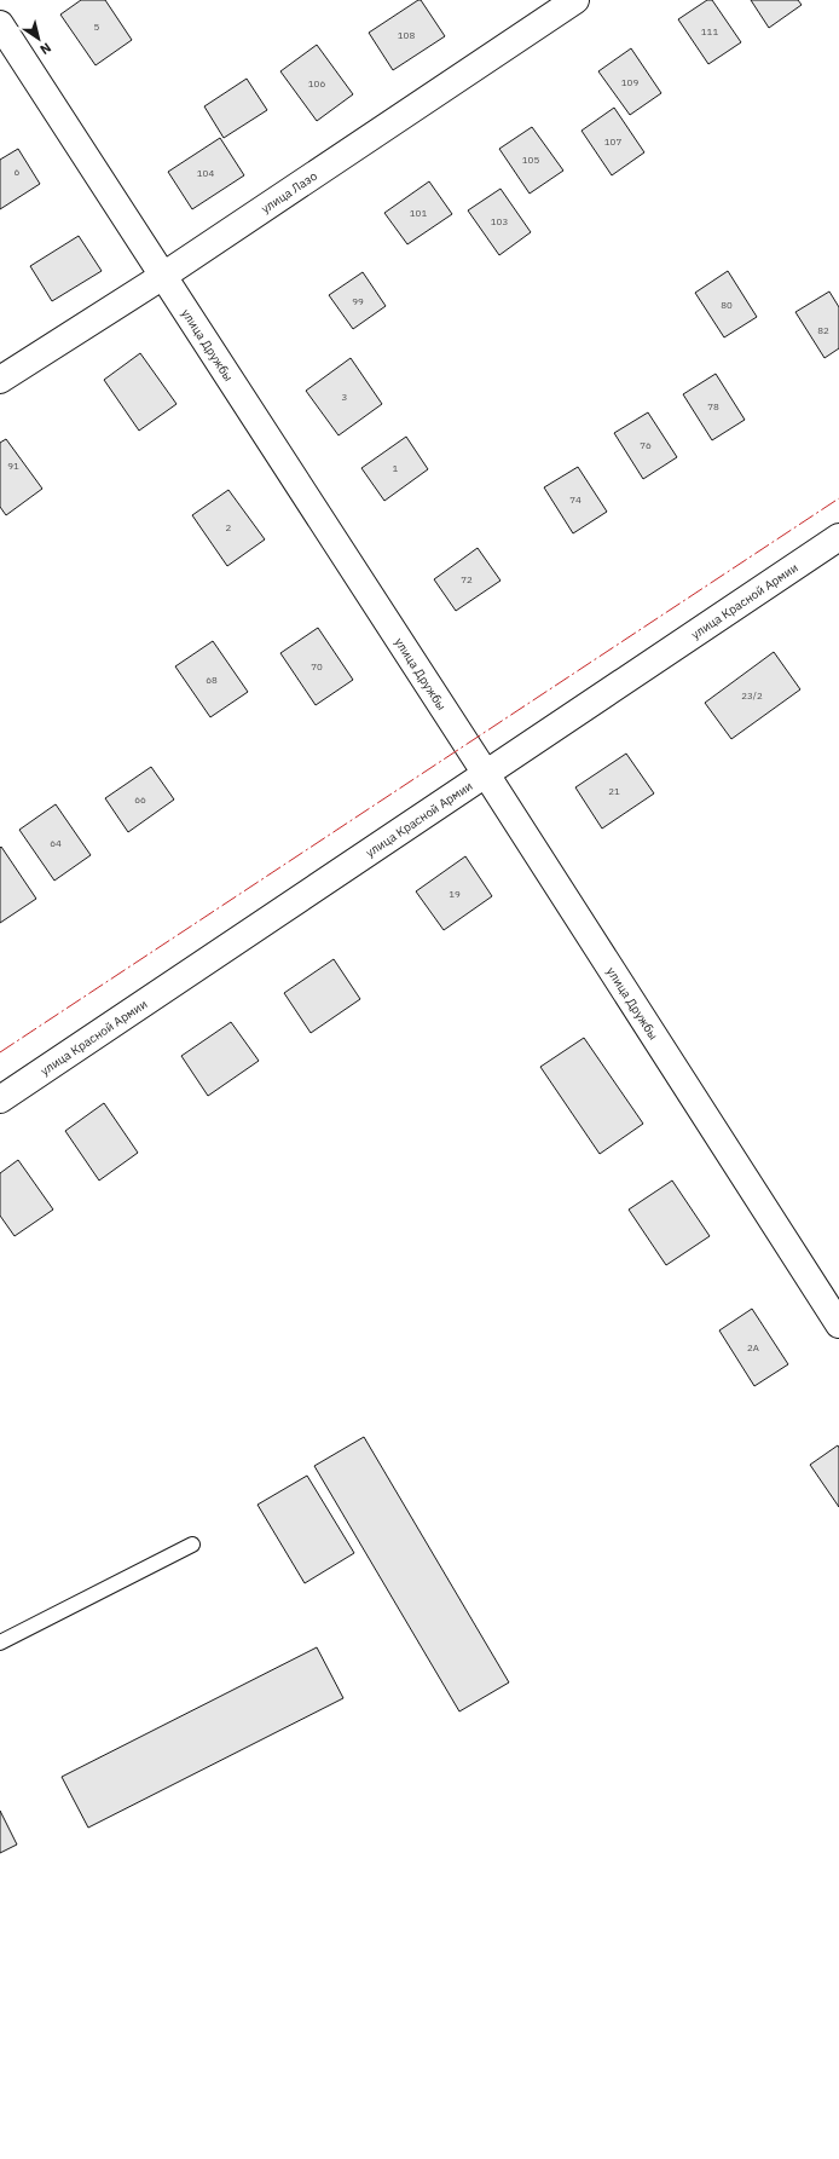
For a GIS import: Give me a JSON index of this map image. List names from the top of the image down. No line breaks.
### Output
{"streets":{"street":["улица Лазо","улица Дружбы","улица Красной Армии"]},"crossings":[["улица Лазо","улица Дружбы"],["улица Дружбы","улица Красной Армии"]],"house_numbers":["5","111","108","109","106","107","105","6","104","101","103","99","80","82","3","78","76","91","1","74","2","72","70","68","23/2","21","66","64","19","2А"],"north":"bottom right"}
